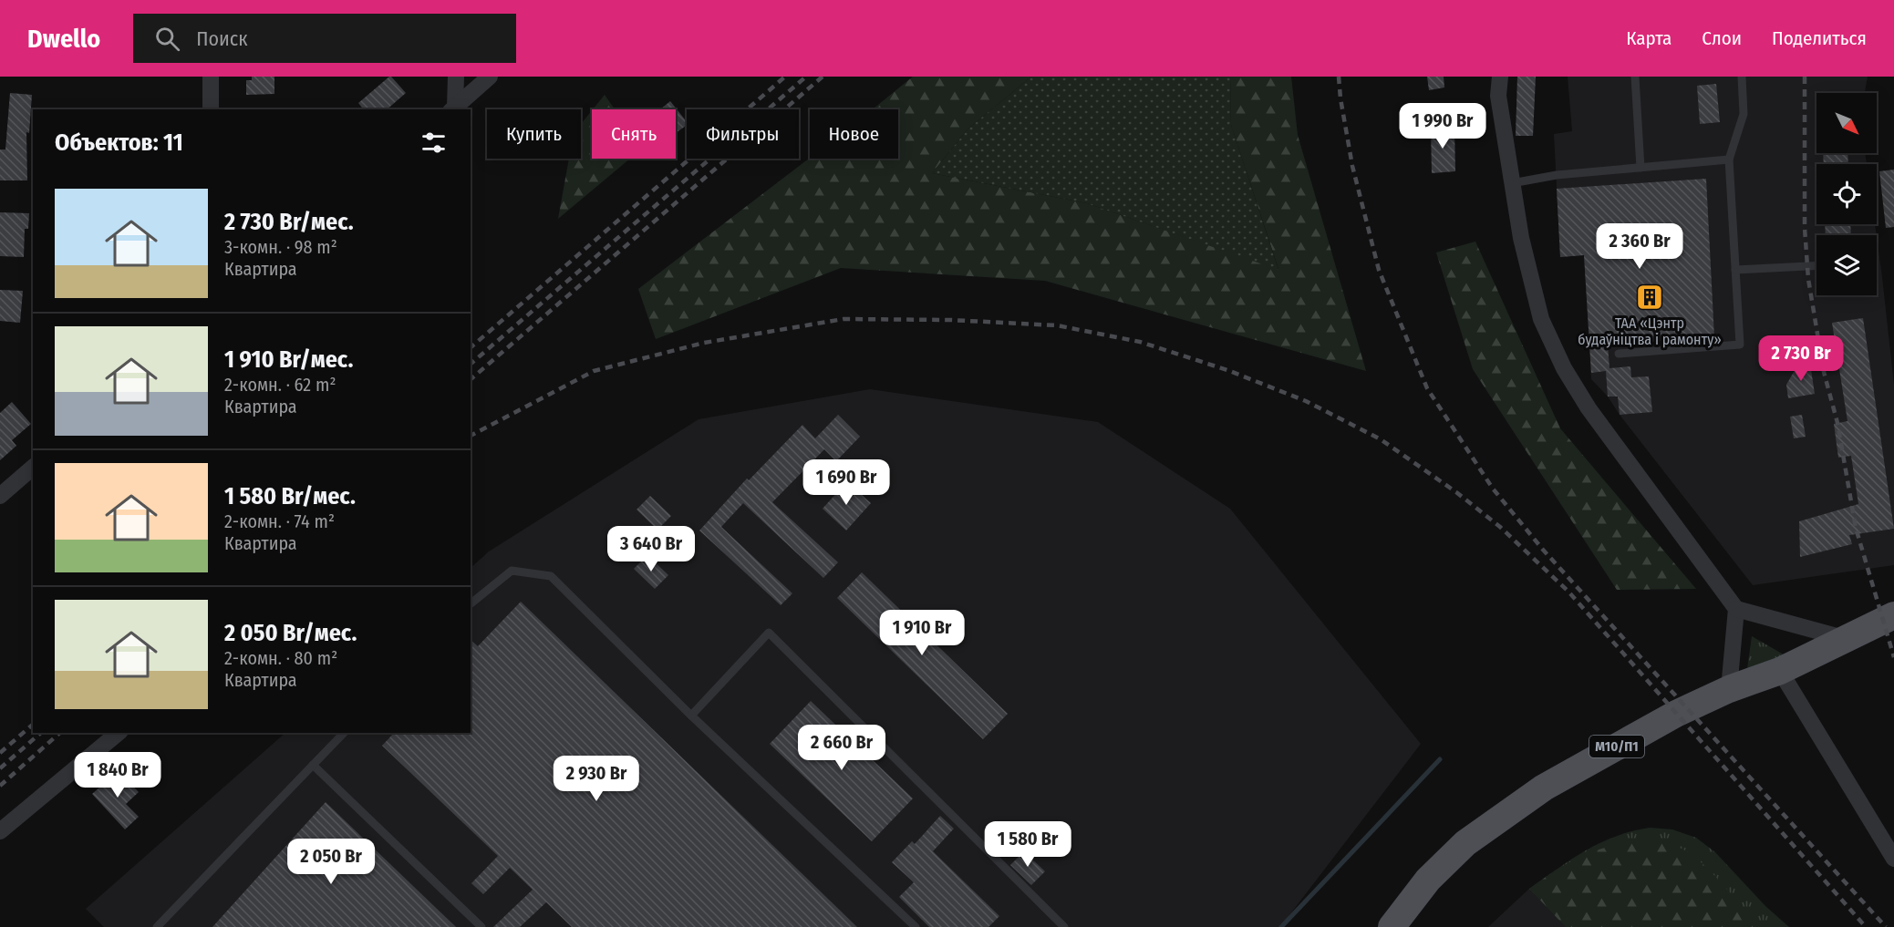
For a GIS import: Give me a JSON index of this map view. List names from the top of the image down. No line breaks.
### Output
{"streets":{"main road":["М10/П1"]},"places":{"building":["ТАА «Цэнтр будаўніцтва і рамонту»"]},"north":"bottom right","page":{"header":"Dwello","search":"Поиск","nav":["Карта","Слои","Поделиться"],"price":["1 990 Br","2 360 Br","2 730 Br","1 690 Br","3 640 Br","1 910 Br","2 660 Br","1 840 Br","2 930 Br","1 580 Br","2 050 Br"],"chip":["Купить","Снять","Фильтры","Новое"],"heading":"Объектов: 11","list":[{"name":"2 730 Br/мес.","note":"3-комн. · 98 m² · Квартира"},{"name":"1 910 Br/мес.","note":"2-комн. · 62 m² · Квартира"},{"name":"1 580 Br/мес.","note":"2-комн. · 74 m² · Квартира"},{"name":"2 050 Br/мес.","note":"2-комн. · 80 m² · Квартира"}]}}
